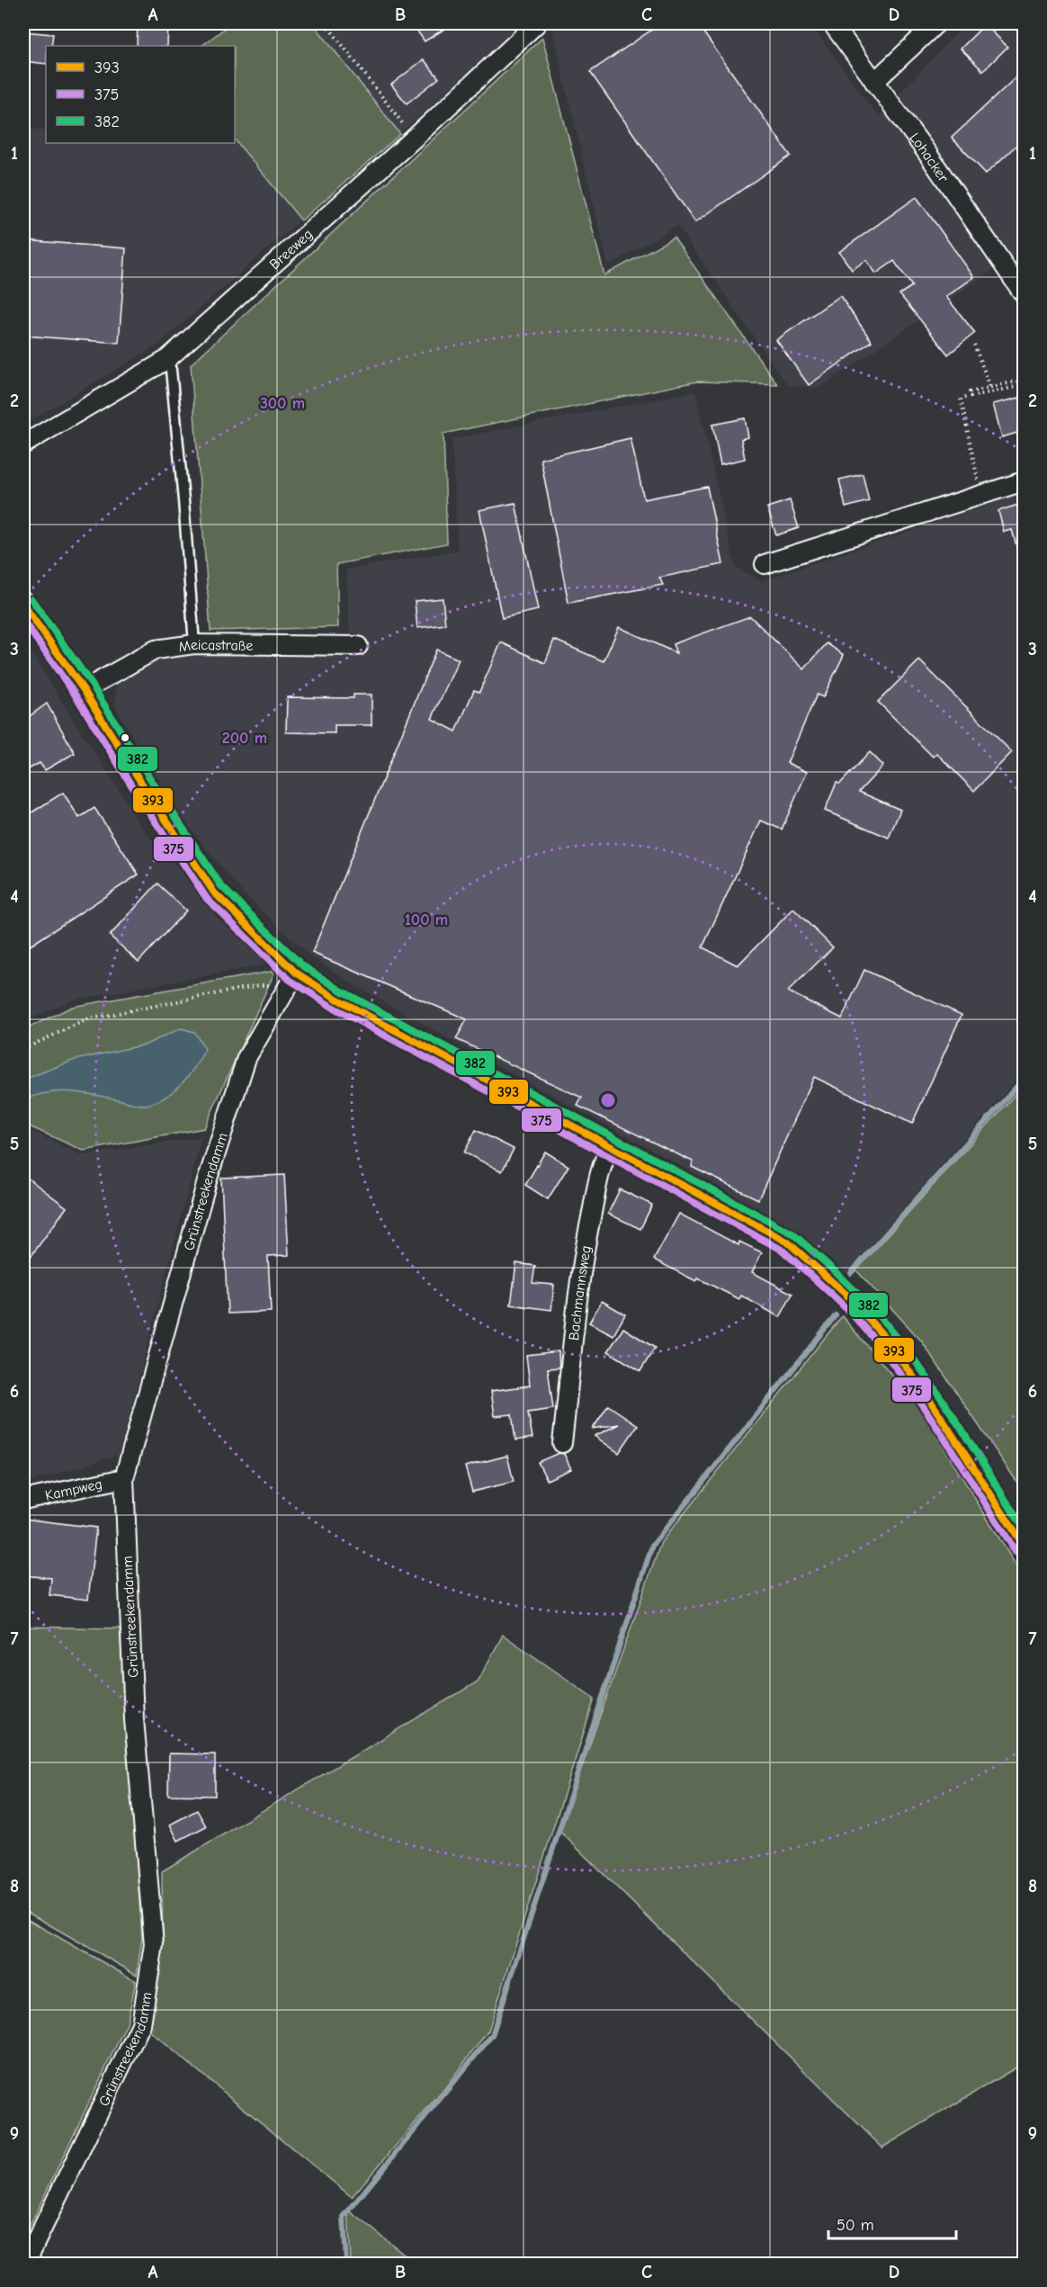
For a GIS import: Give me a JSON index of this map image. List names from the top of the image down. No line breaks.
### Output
{"streets":{"street":["Lohacker","Breeweg","Meicastraße","Grünstreekendamm","Bachmannsweg","Kampweg"]},"crossings":[["Grünstreekendamm","Kampweg"]],"lines":["transit line 382","transit line 393","transit line 375"],"legend":["393","375","382"],"scale_bar":"50 m","grid":{"columns":["A","B","C","D"],"rows":["1","2","3","4","5","6","7","8","9"]},"rings":["300 m","200 m","100 m"]}
